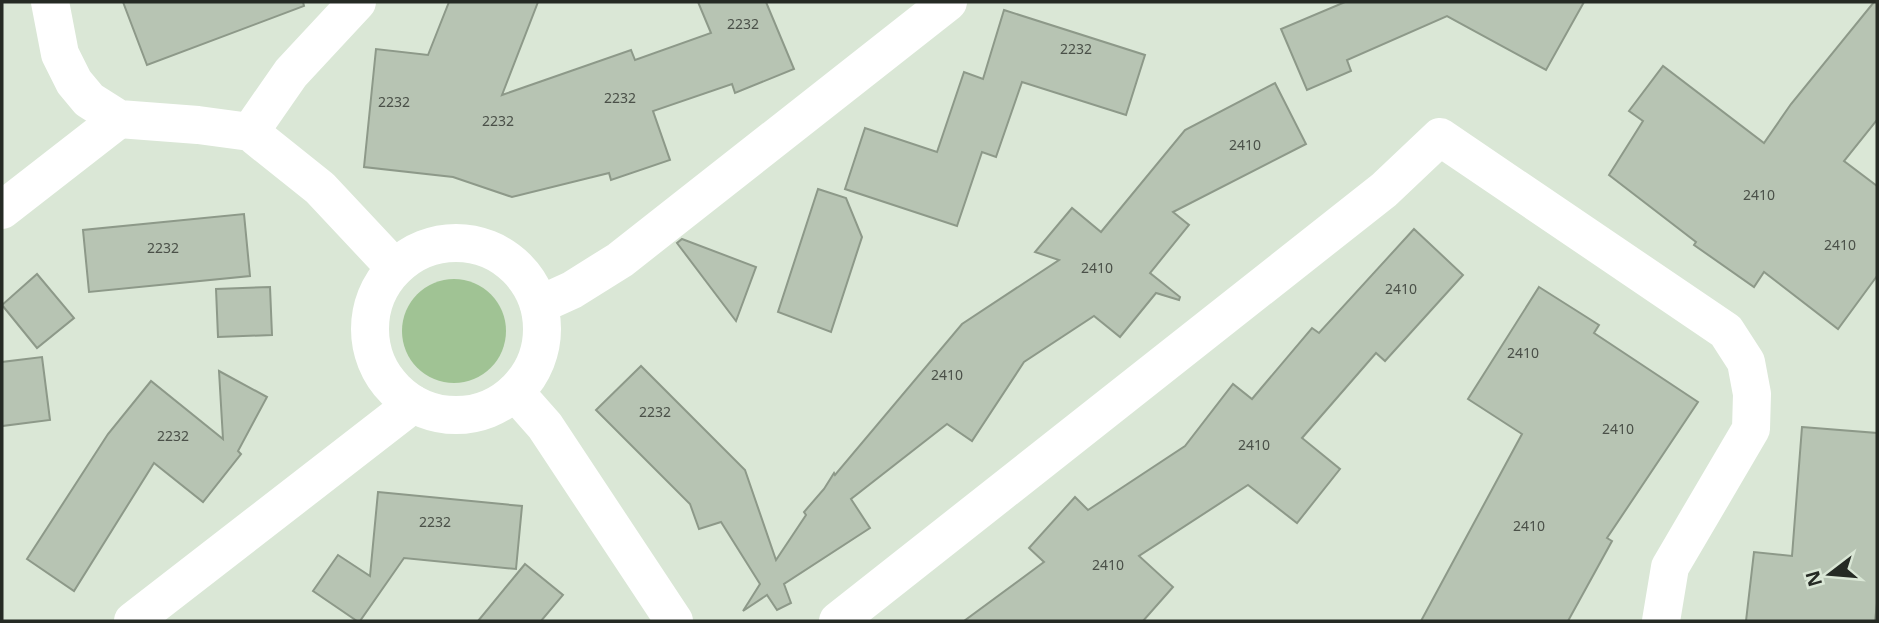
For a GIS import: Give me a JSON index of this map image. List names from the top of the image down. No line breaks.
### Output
{"house_numbers":["2232","2232","2232","2232","2232","2410","2410","2410","2232","2410","2410","2410","2410","2232","2410","2232","2410","2232","2410","2410"],"north":"left"}
